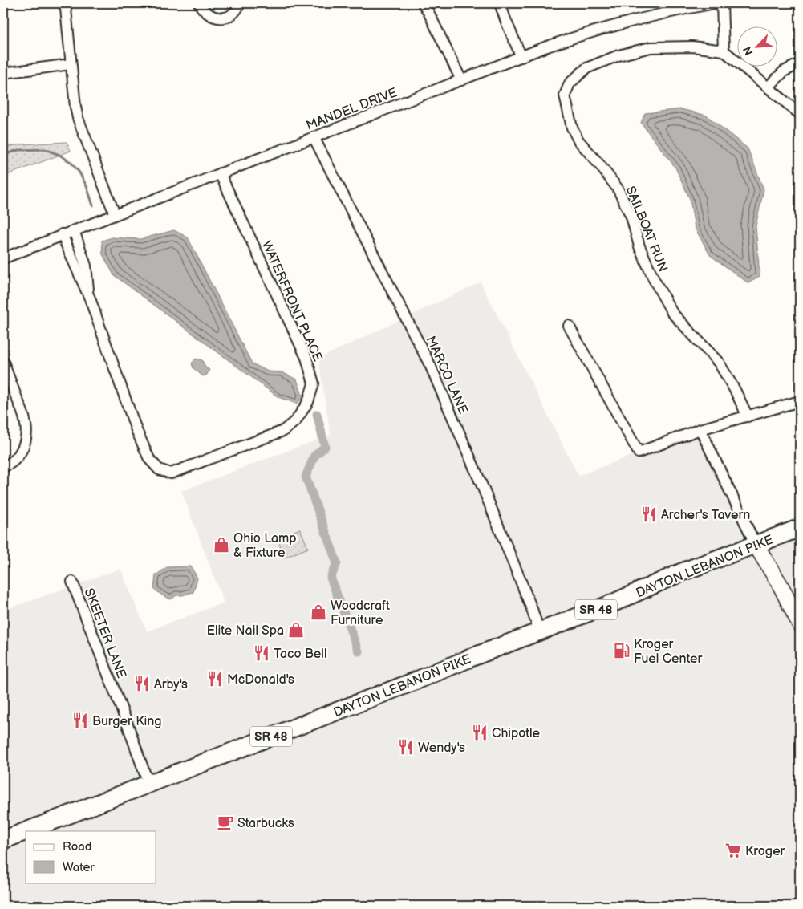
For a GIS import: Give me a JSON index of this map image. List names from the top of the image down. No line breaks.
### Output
{"streets":{"main road":["DAYTON LEBANON PIKE","SR 48"],"street":["MANDEL DRIVE","SAILBOAT RUN","WATERFRONT PLACE","MARCO LANE","SKEETER LANE"]},"crossings":[["MANDEL DRIVE","WATERFRONT PLACE"],["MANDEL DRIVE","MARCO LANE"],["MARCO LANE","DAYTON LEBANON PIKE"],["DAYTON LEBANON PIKE","SKEETER LANE"]],"places":{"restaurant":["Archer's Tavern","Taco Bell","McDonald's","Arby's","Burger King","Chipotle","Wendy's"],"shop":["Ohio Lamp & Fixture","Woodcraft Furniture","Elite Nail Spa"],"fuel station":["Kroger Fuel Center"],"cafe":["Starbucks"],"supermarket":["Kroger"]},"legend":["Road","Water"],"north":"bottom left"}
